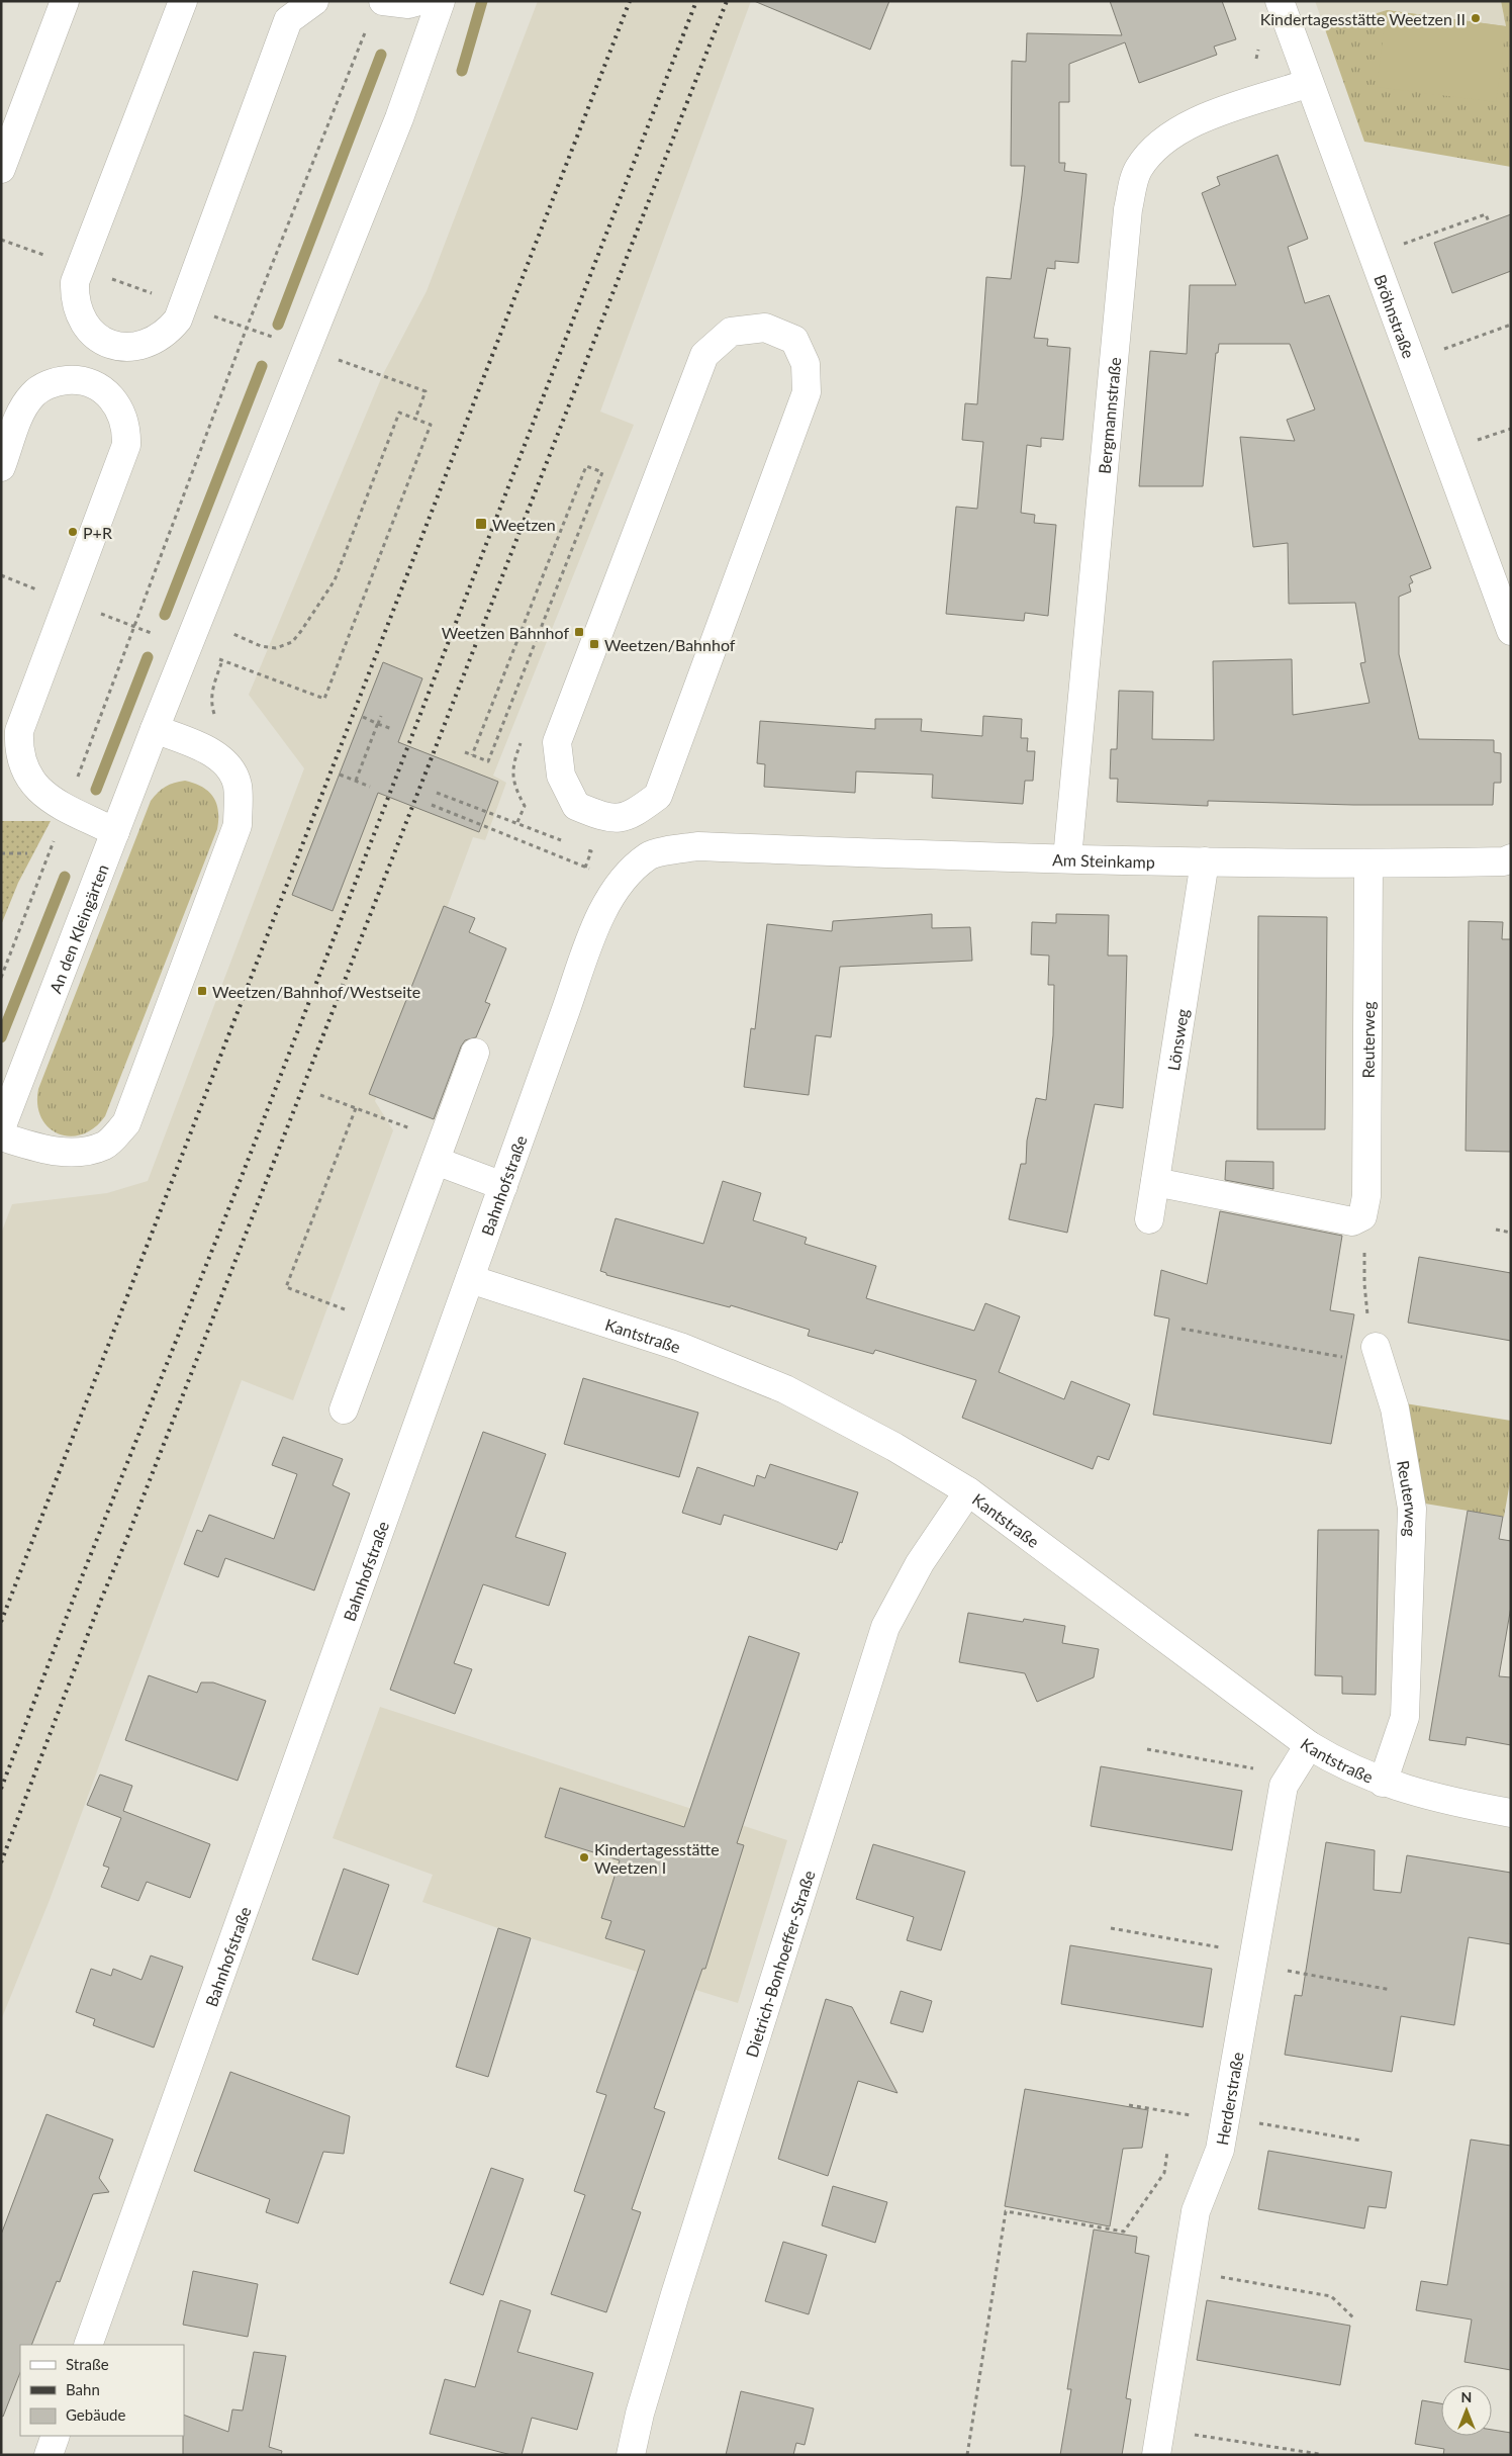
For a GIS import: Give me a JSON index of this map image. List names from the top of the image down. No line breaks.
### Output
{"streets":{"street":["Bröhnstraße","Bergmannstraße","Am Steinkamp","An den Kleingärten","Lönsweg","Reuterweg","Bahnhofstraße","Kantstraße","Dietrich-Bonhoeffer-Straße","Herderstraße"]},"crossings":[["Bröhnstraße","Bergmannstraße"],["Bergmannstraße","Am Steinkamp"],["Am Steinkamp","Lönsweg"],["Am Steinkamp","Reuterweg"],["Am Steinkamp","Bahnhofstraße"],["Reuterweg","Kantstraße"],["Bahnhofstraße","Kantstraße"],["Kantstraße","Dietrich-Bonhoeffer-Straße"],["Kantstraße","Herderstraße"]],"places":{"other":["Kindertagesstätte Weetzen II","P+R","Kindertagesstätte Weetzen I"],"transit":["Weetzen","Weetzen Bahnhof","Weetzen/Bahnhof","Weetzen/Bahnhof/Westseite"]},"legend":["Straße","Bahn","Gebäude"],"north":"top"}
